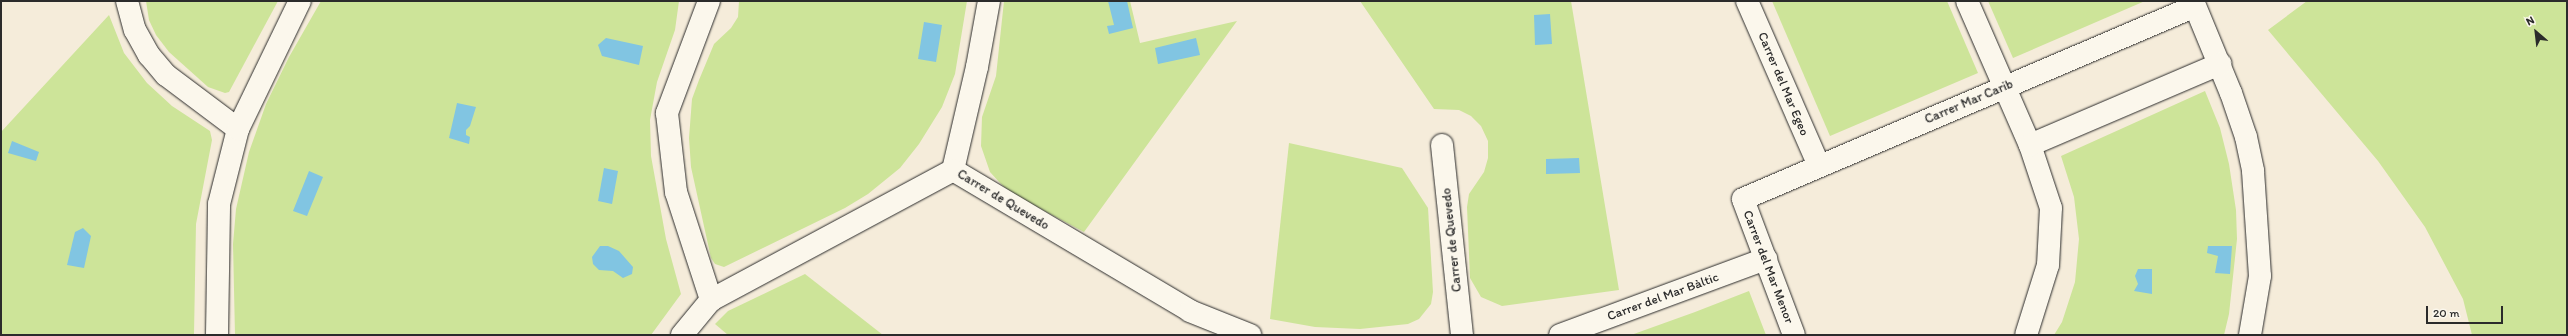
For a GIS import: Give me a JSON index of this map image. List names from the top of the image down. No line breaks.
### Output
{"streets":{"street":["Carrer del Mar Egeo","Carrer Mar Carib","Carrer de Quevedo","Carrer del Mar Menor","Carrer del Mar Bàltic"]},"crossings":[["Carrer del Mar Egeo","Carrer Mar Carib"],["Carrer Mar Carib","Carrer del Mar Menor"],["Carrer del Mar Menor","Carrer del Mar Bàltic"]],"scale_bar":"20 m","north":"top left"}
